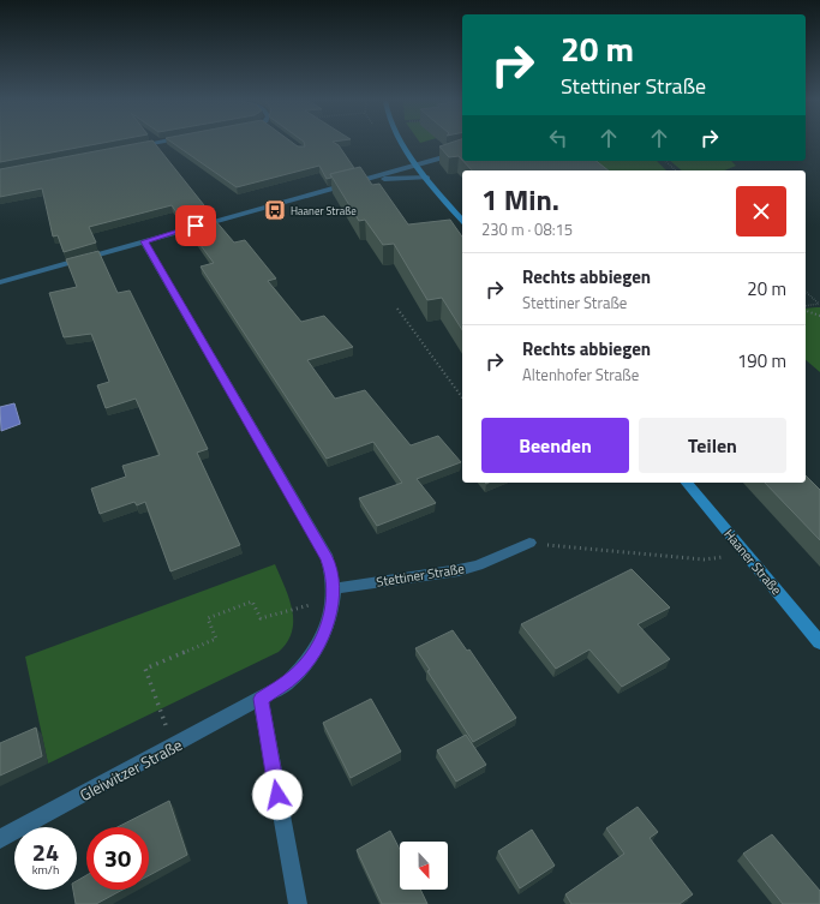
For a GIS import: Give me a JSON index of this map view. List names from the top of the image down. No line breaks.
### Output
{"streets":{"main road":["Haaner Straße"],"street":["Stettiner Straße","Gleiwitzer Straße"]},"places":{"bus stop":["Haaner Straße"]},"north":"bottom","page":{"turn":["20 m","Stettiner Straße"],"heading":["1 Min.","230 m · 08:15"],"list":[{"name":"Rechts abbiegen","note":"Stettiner Straße","value":"20 m"},{"name":"Rechts abbiegen","note":"Altenhofer Straße","value":"190 m"}],"buttons":["Beenden","Teilen"],"speed":"24 km/h","limit":"30"}}
